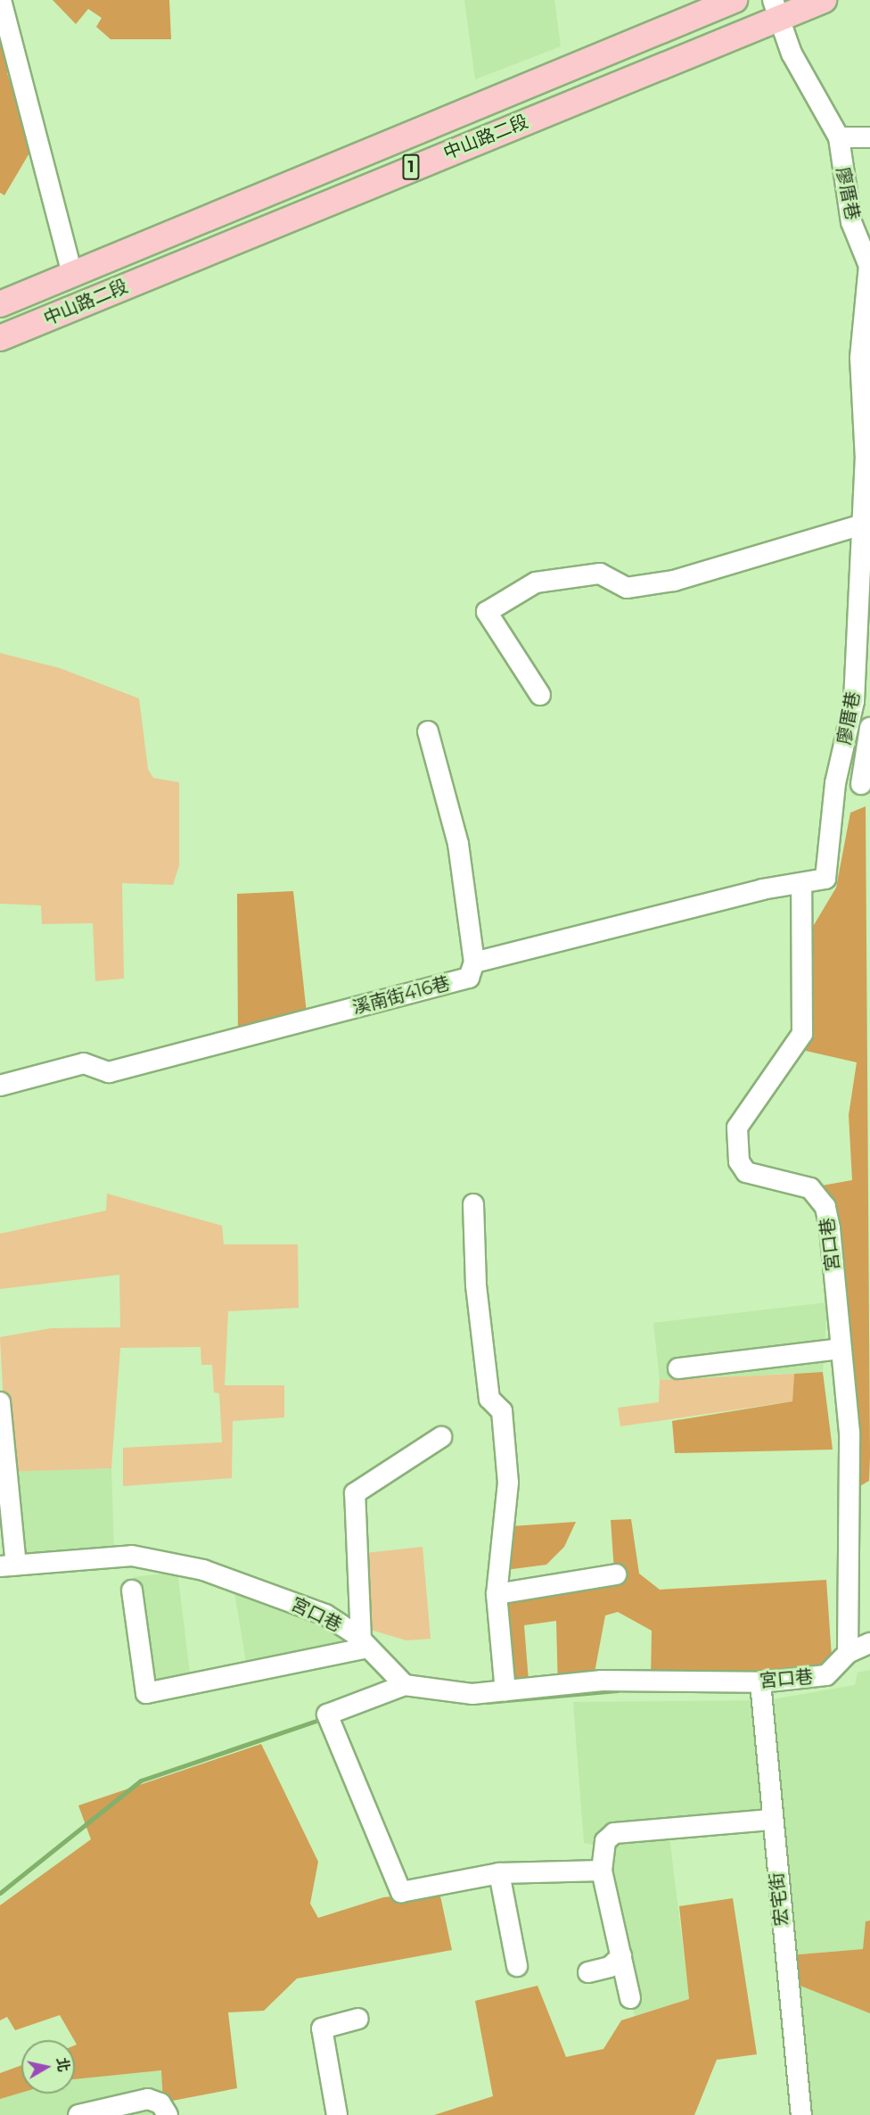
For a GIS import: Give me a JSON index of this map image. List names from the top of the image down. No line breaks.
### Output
{"streets":{"main road":["中山路二段","1"],"street":["廖厝巷","溪南街416巷","宮口巷","宏宅街"]},"crossings":[["中山路二段","廖厝巷"],["廖厝巷","宮口巷"],["宮口巷","宏宅街"]],"north":"right"}
